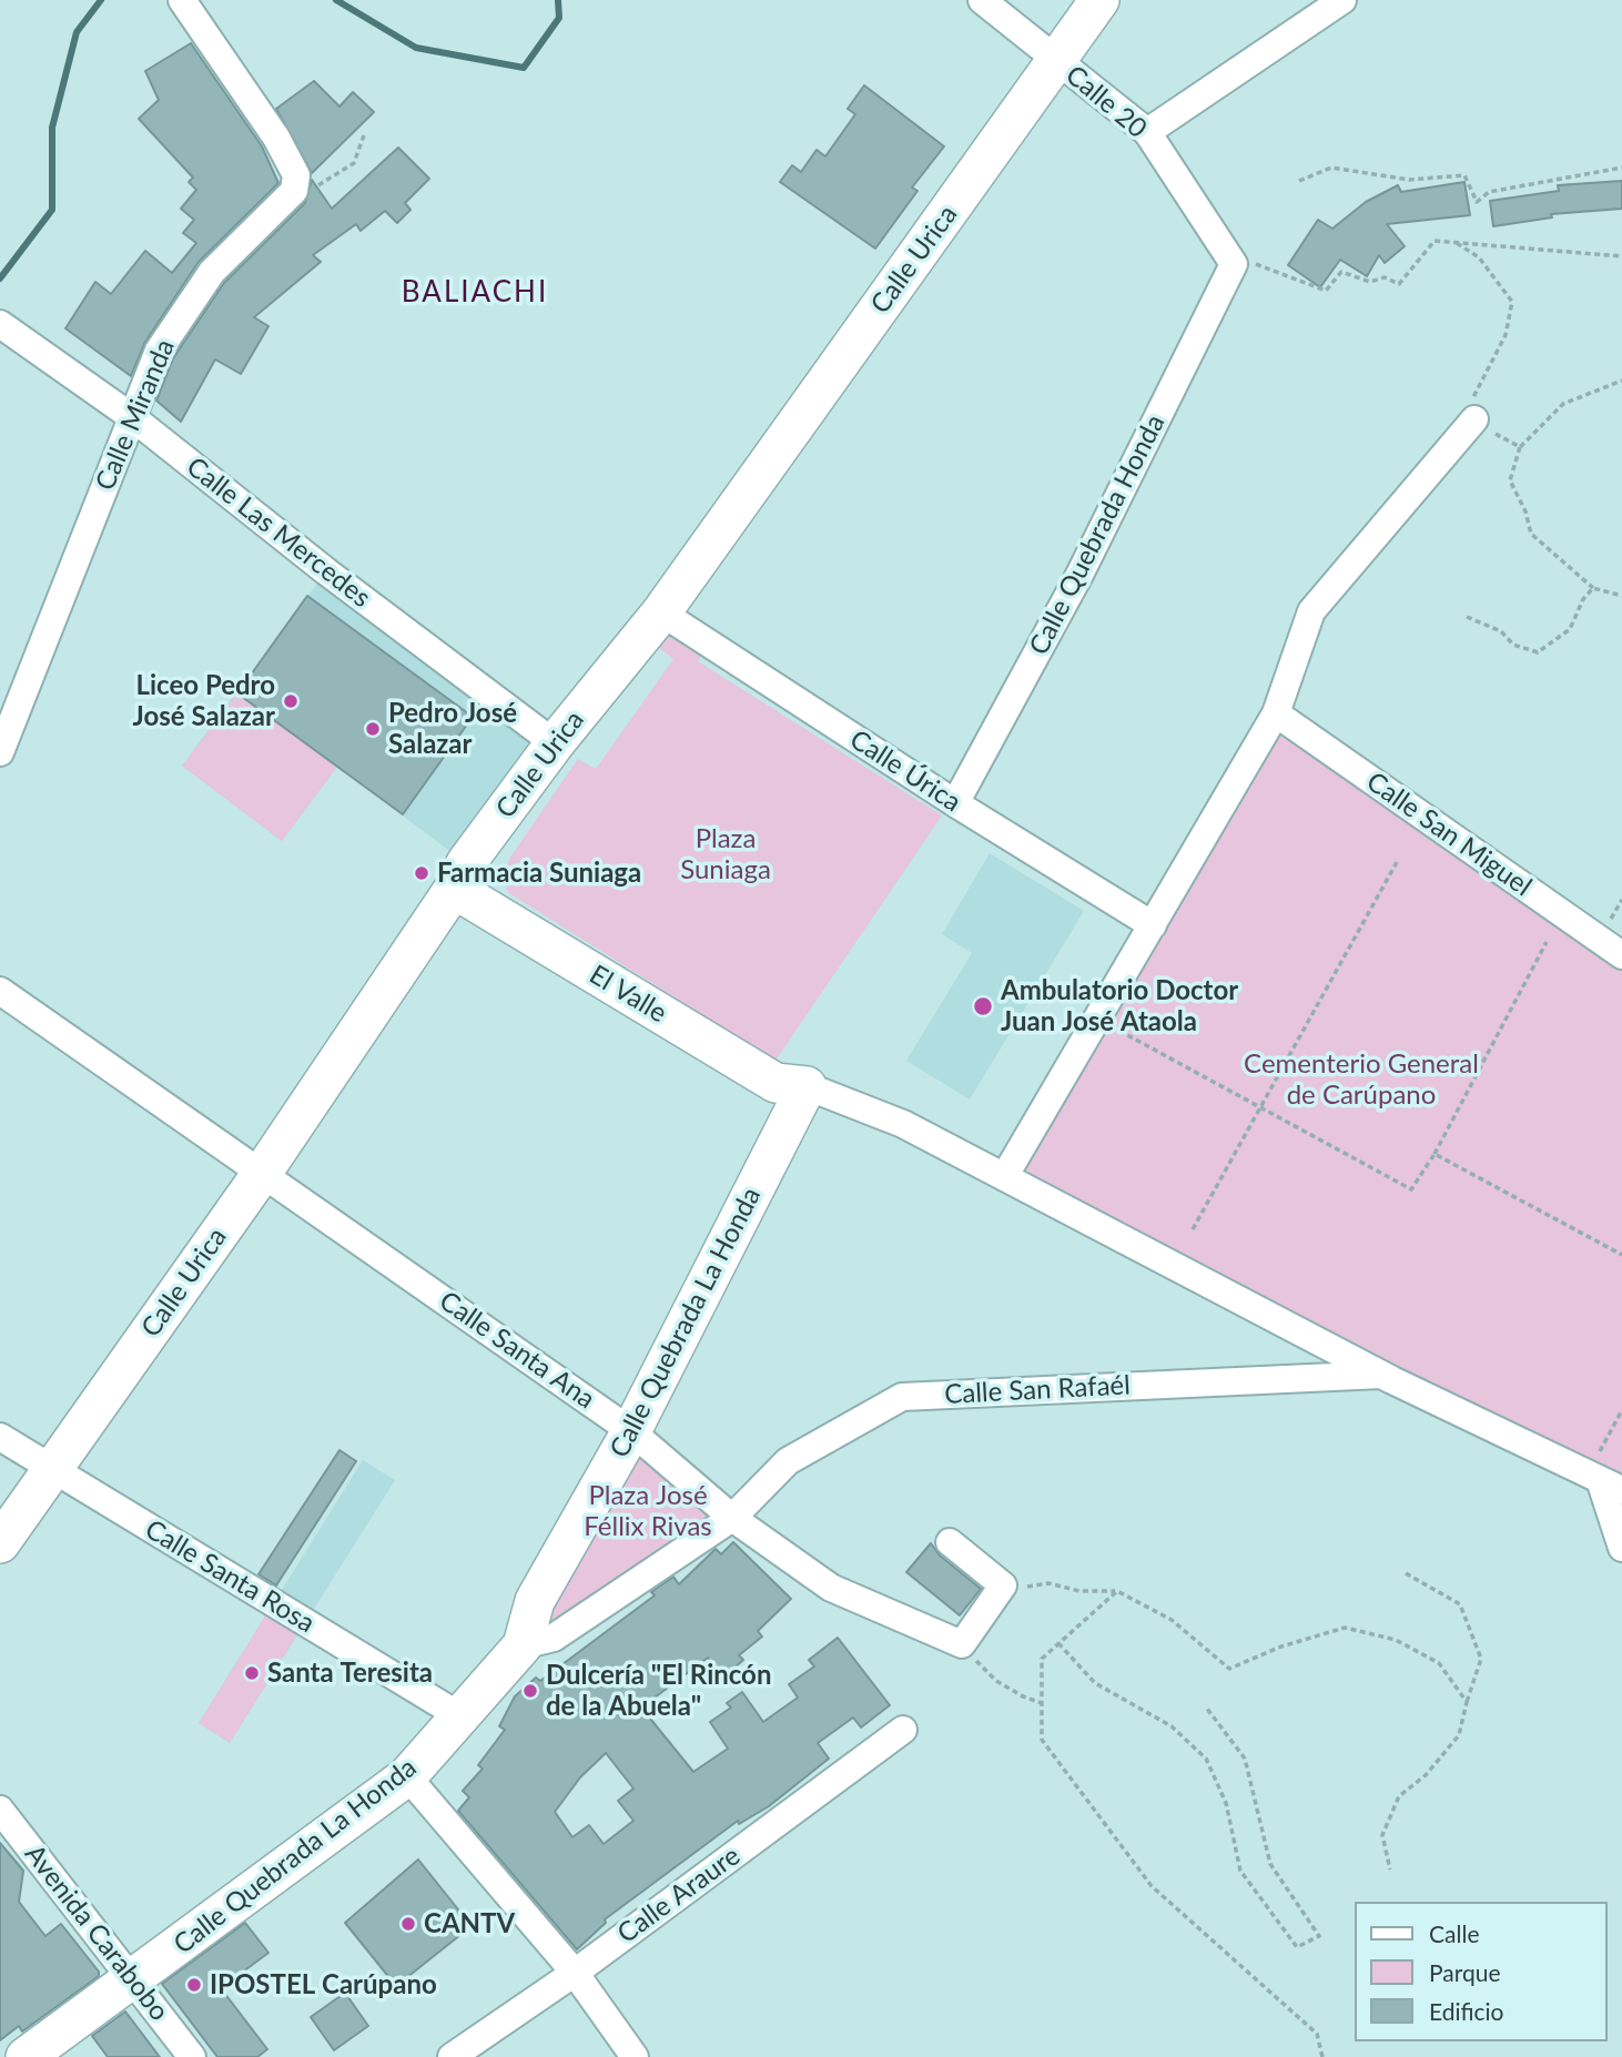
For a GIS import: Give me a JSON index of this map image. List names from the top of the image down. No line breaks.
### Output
{"streets":{"main road":["Calle Urica","El Valle","Calle Quebrada La Honda"],"street":["Calle 20","Calle Miranda","Calle Las Mercedes","Calle Quebrada Honda","Calle Úrica","Calle San Miguel","Calle Santa Ana","Calle San Rafaél","Calle Santa Rosa","Calle Araure","Avenida Carabobo"]},"crossings":[["Calle 20","Calle Urica"],["Calle 20","Calle Quebrada Honda"],["Calle Urica","Calle Las Mercedes"],["Calle Urica","Calle Úrica"],["Calle Urica","El Valle"],["Calle Urica","Calle Santa Ana"],["Calle Urica","Calle Santa Rosa"],["Calle Miranda","Calle Las Mercedes"],["Calle Quebrada Honda","Calle Úrica"],["El Valle","Calle Quebrada La Honda"],["El Valle","Calle San Rafaél"],["Calle Quebrada La Honda","Calle Santa Ana"],["Calle Quebrada La Honda","Calle San Rafaél"],["Calle Quebrada La Honda","Calle Santa Rosa"],["Calle Quebrada La Honda","Avenida Carabobo"],["Calle Santa Ana","Calle San Rafaél"]],"districts":["BALIACHI"],"parks":["Plaza Suniaga","Cementerio General de Carúpano","Plaza José Féllix Rivas"],"places":["Liceo Pedro José Salazar","Pedro José Salazar","Farmacia Suniaga","Ambulatorio Doctor Juan José Ataola","Santa Teresita","Dulcería \"El Rincón de la Abuela\"","CANTV","IPOSTEL Carúpano"],"legend":["Calle","Parque","Edificio"]}
